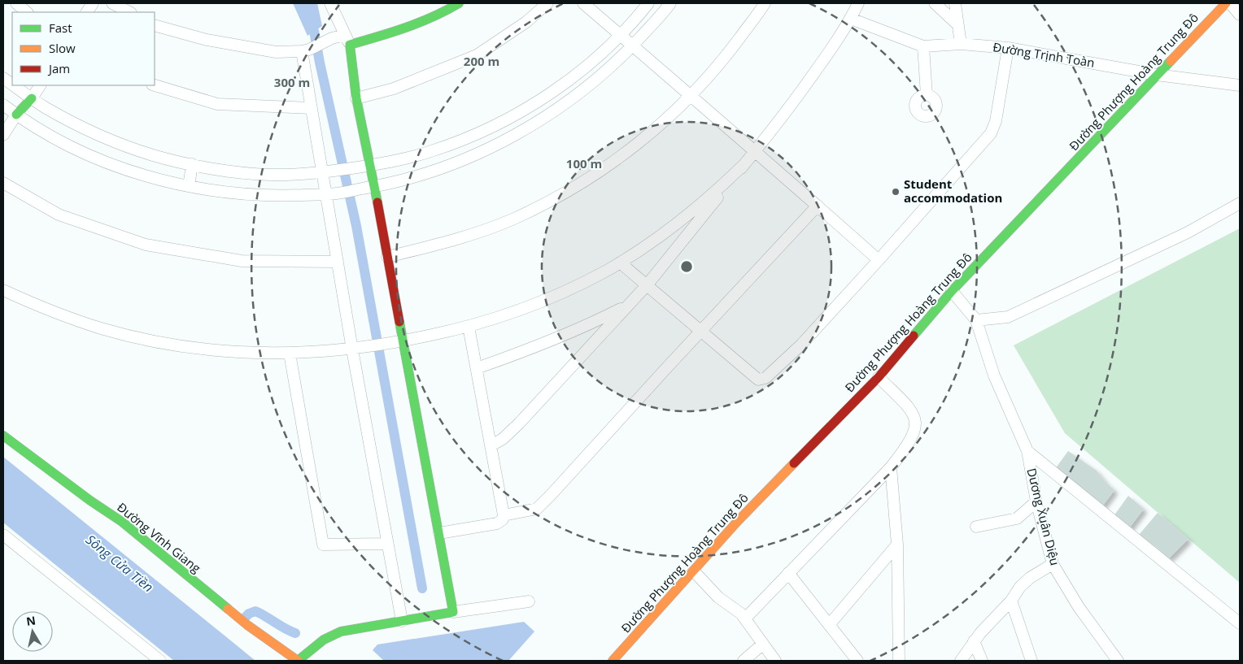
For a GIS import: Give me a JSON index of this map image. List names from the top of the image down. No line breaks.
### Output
{"streets":{"street":["Đường Trịnh Toàn","Đường Phượng Hoàng Trung Đô","Dương Xuân Diệu","Đường Vĩnh Giang"]},"crossings":[["Đường Trịnh Toàn","Đường Phượng Hoàng Trung Đô"]],"water":["Sông Cửa Tiền"],"places":["Student accommodation"],"legend":["Fast","Slow","Jam"],"north":"top","rings":["200 m","300 m","100 m"]}
